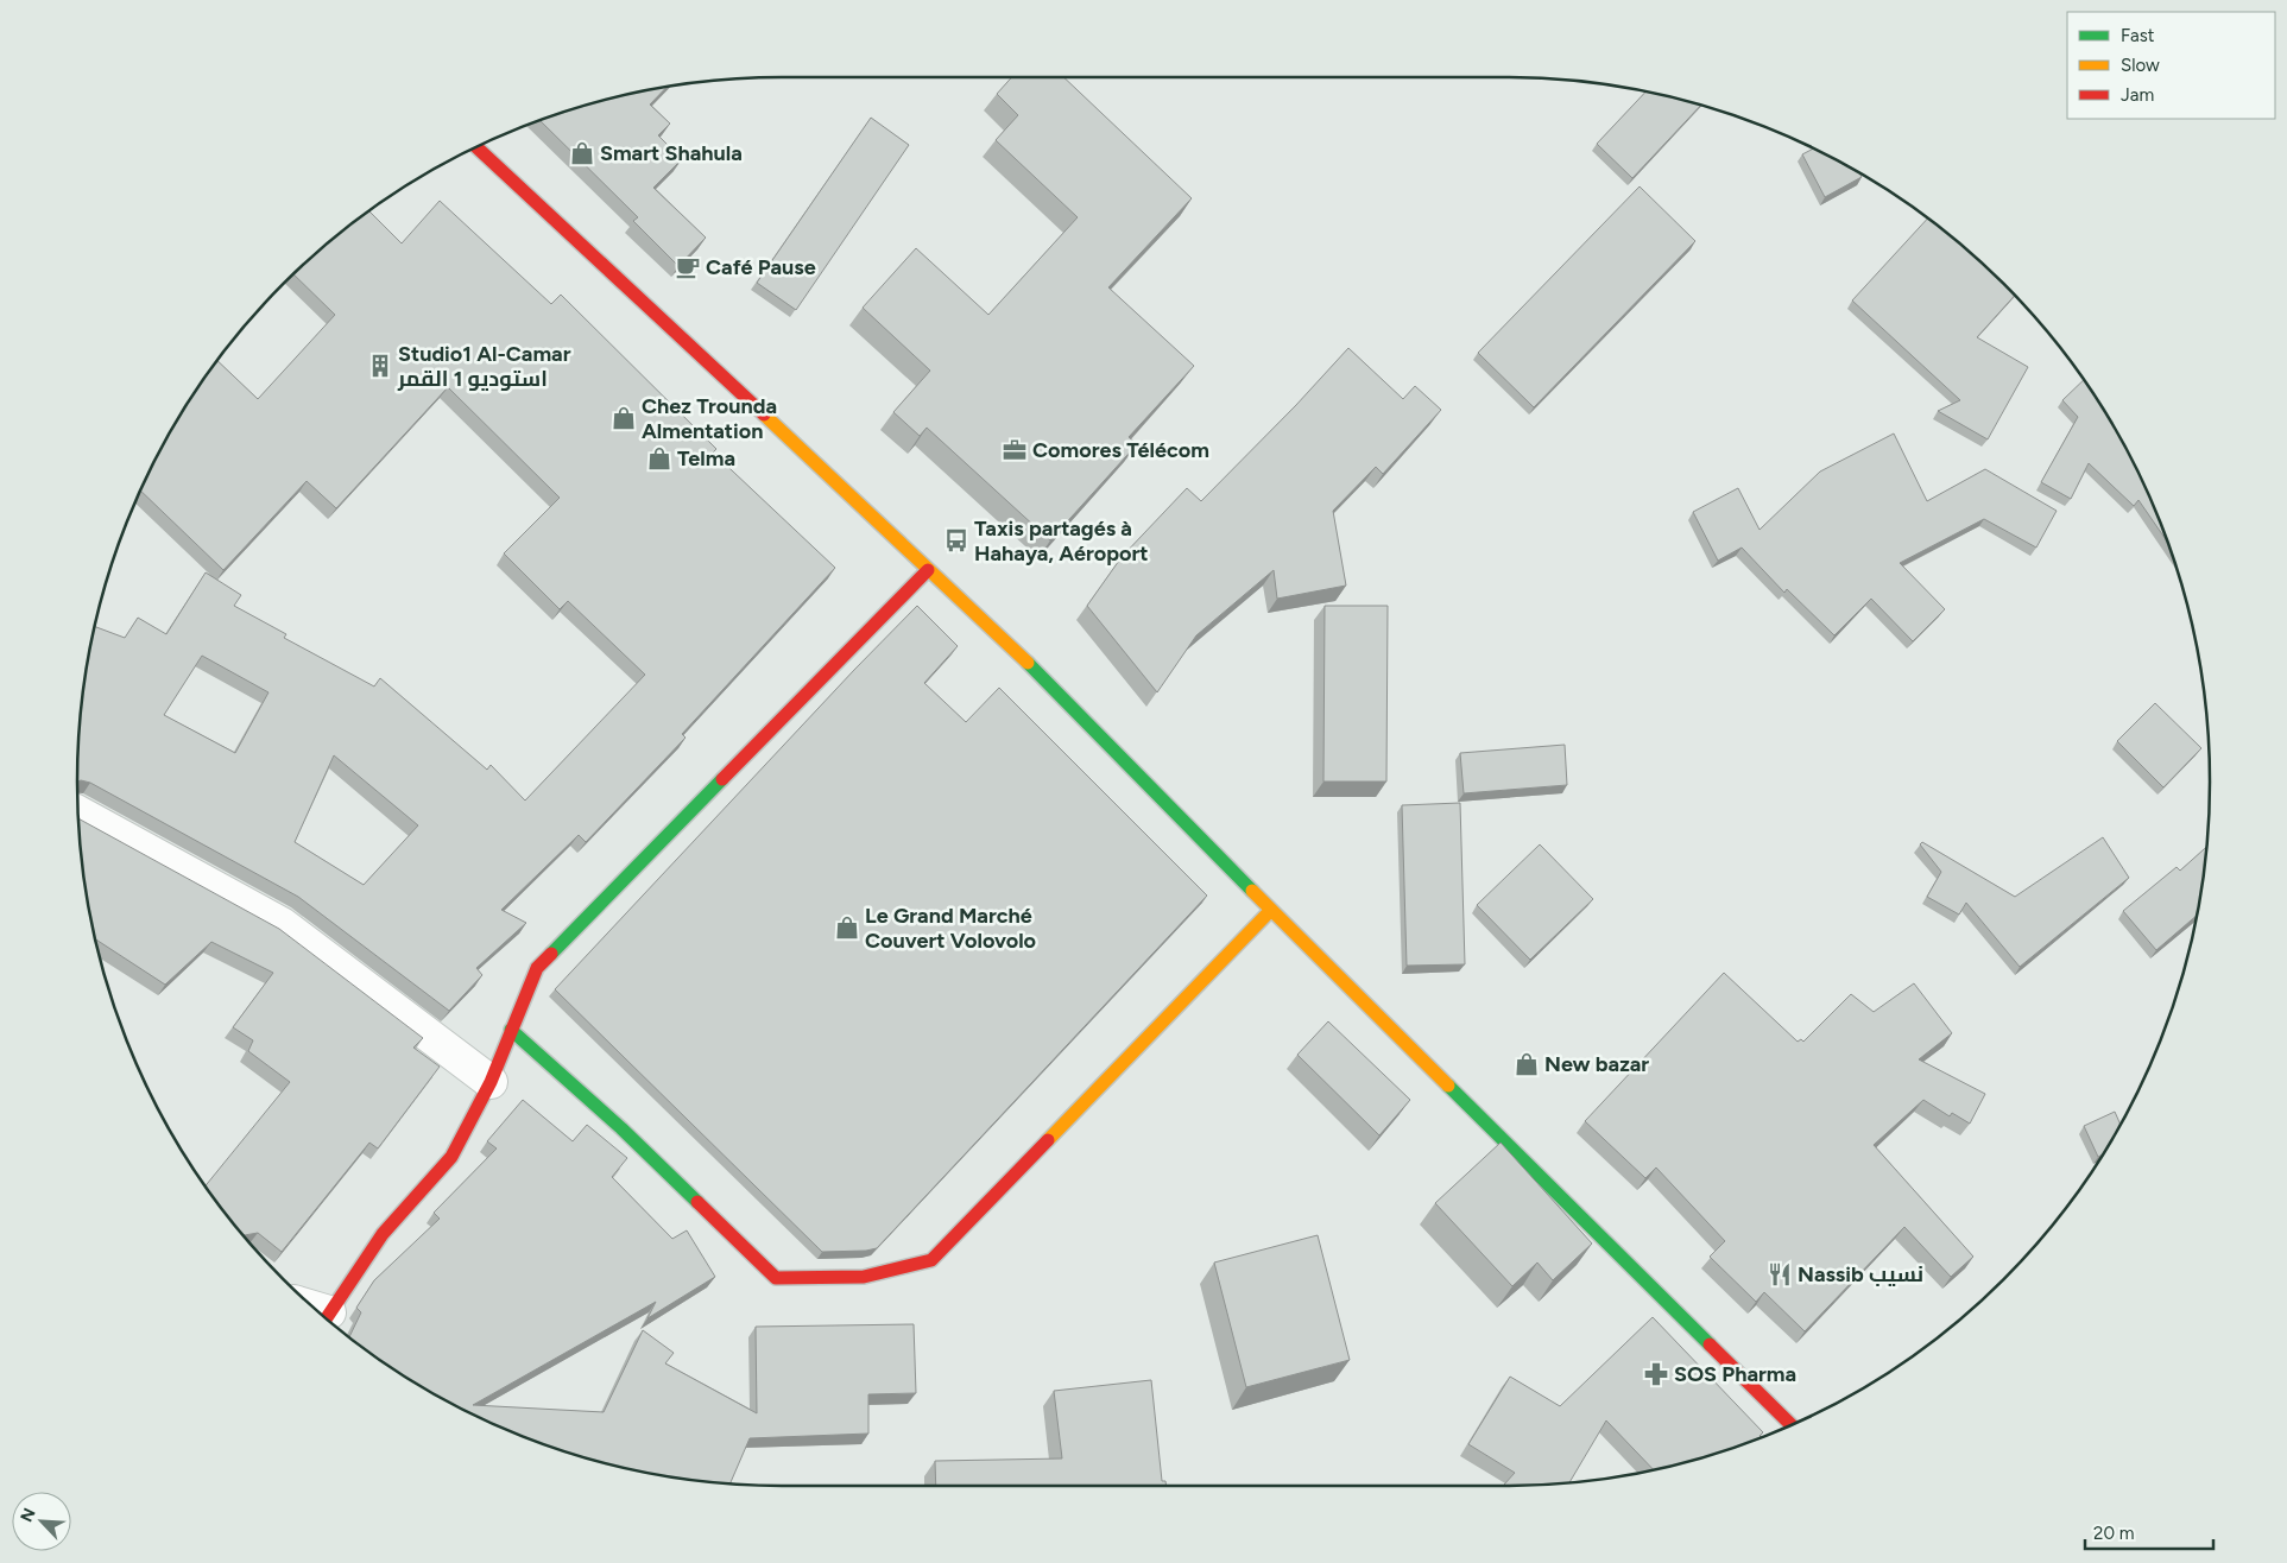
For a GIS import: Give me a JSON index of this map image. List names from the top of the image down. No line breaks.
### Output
{"places":{"shop":["Smart Shahula","Chez Trounda Almentation","Telma","Le Grand Marché Couvert Volovolo","New bazar"],"cafe":["Café Pause"],"building":["Studio1 Al-Camar استوديو 1 القمر"],"office":["Comores Télécom"],"bus stop":["Taxis partagés à Hahaya, Aéroport"],"restaurant":["Nassib نسيب"],"pharmacy":["SOS Pharma"]},"legend":["Fast","Slow","Jam"],"scale_bar":"20 m","north":"top left"}
